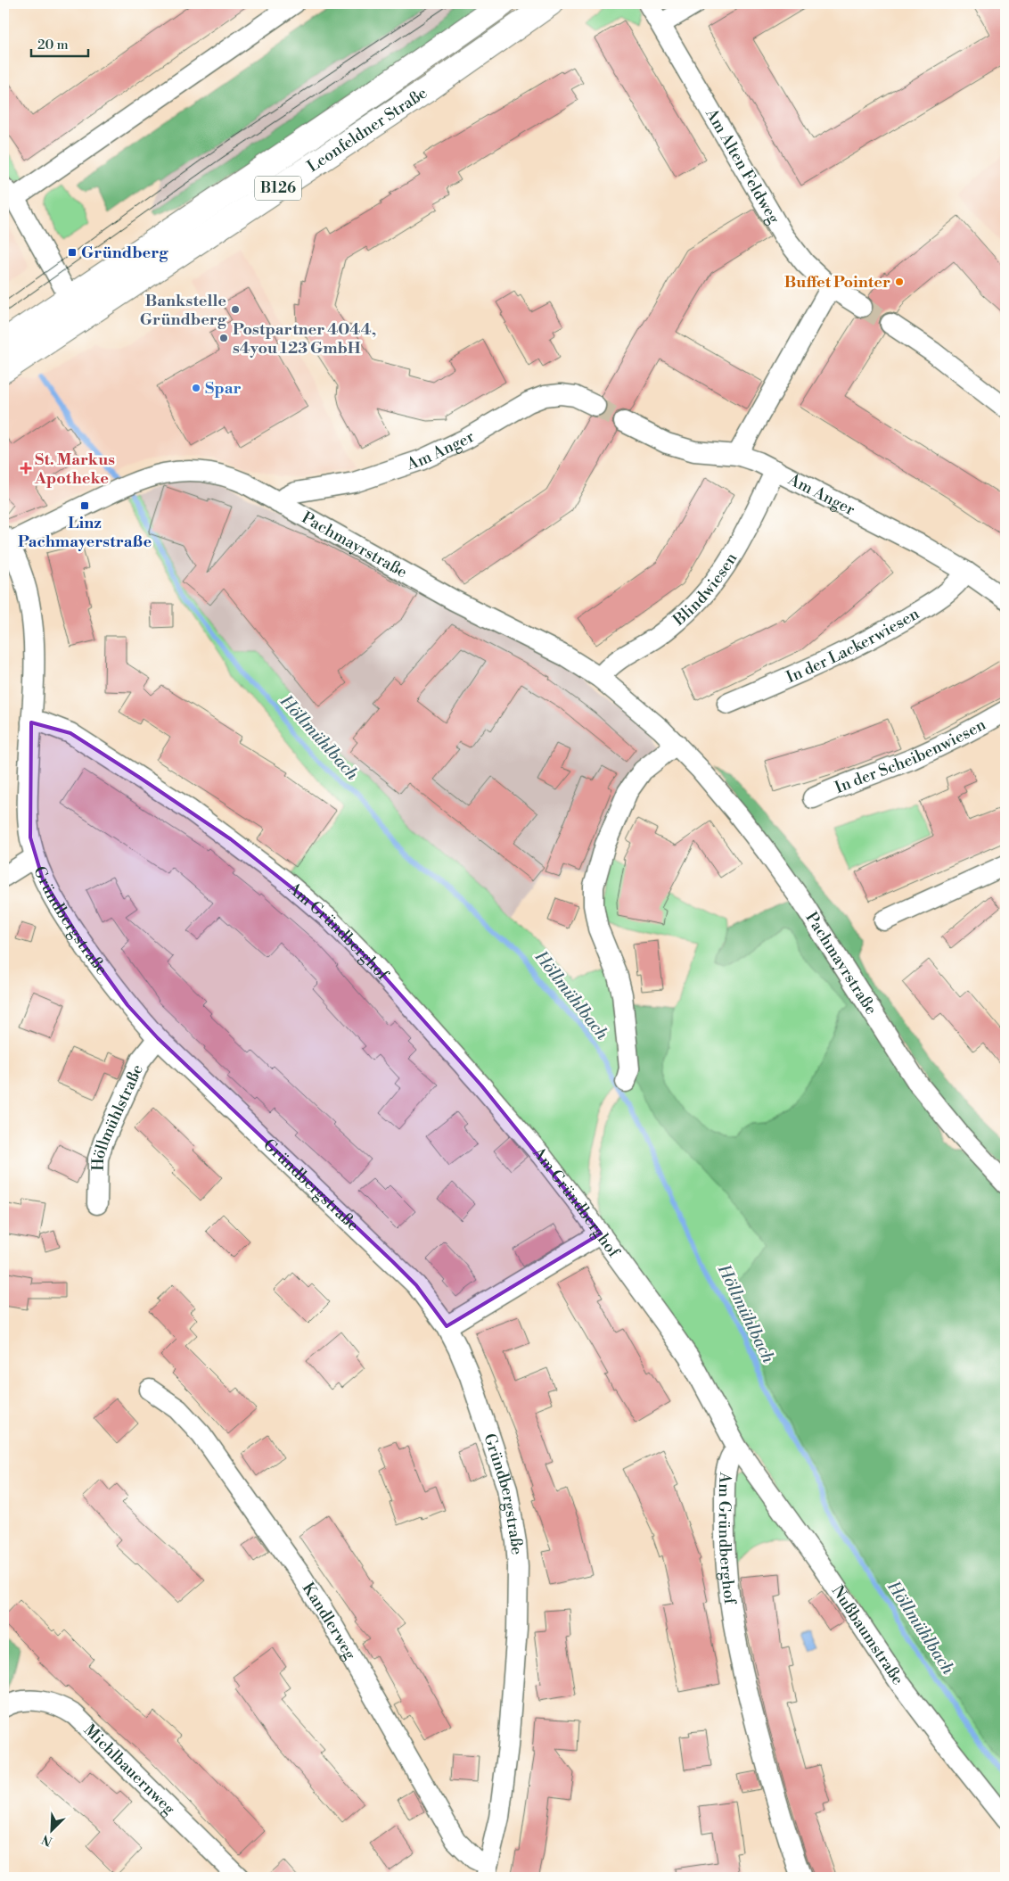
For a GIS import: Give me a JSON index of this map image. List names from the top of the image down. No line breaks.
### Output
{"streets":{"main road":["Leonfeldner Straße","B126"],"street":["Am Alten Feldweg","Am Anger","Pachmayrstraße","Blindwiesen","In der Lackerwiesen","In der Scheibenwiesen","Gründbergstraße","Am Gründberghof","Höllmühlstraße","Kandlerweg","Nußbaumstraße","Michlbauernweg"]},"crossings":[["Am Anger","Pachmayrstraße"],["Am Anger","Blindwiesen"],["Am Anger","In der Lackerwiesen"],["Pachmayrstraße","Blindwiesen"],["Pachmayrstraße","Gründbergstraße"],["Gründbergstraße","Am Gründberghof"],["Gründbergstraße","Höllmühlstraße"],["Gründbergstraße","Kandlerweg"],["Am Gründberghof","Nußbaumstraße"]],"water":["Höllmühlbach"],"places":{"transit":["Gründberg","Linz Pachmayerstraße"],"other":["Buffet Pointer","Bankstelle Gründberg","Postpartner 4044, s4you 123 GmbH","Spar"],"health":["St. Markus Apotheke"]},"scale_bar":"20 m","north":"bottom left"}
